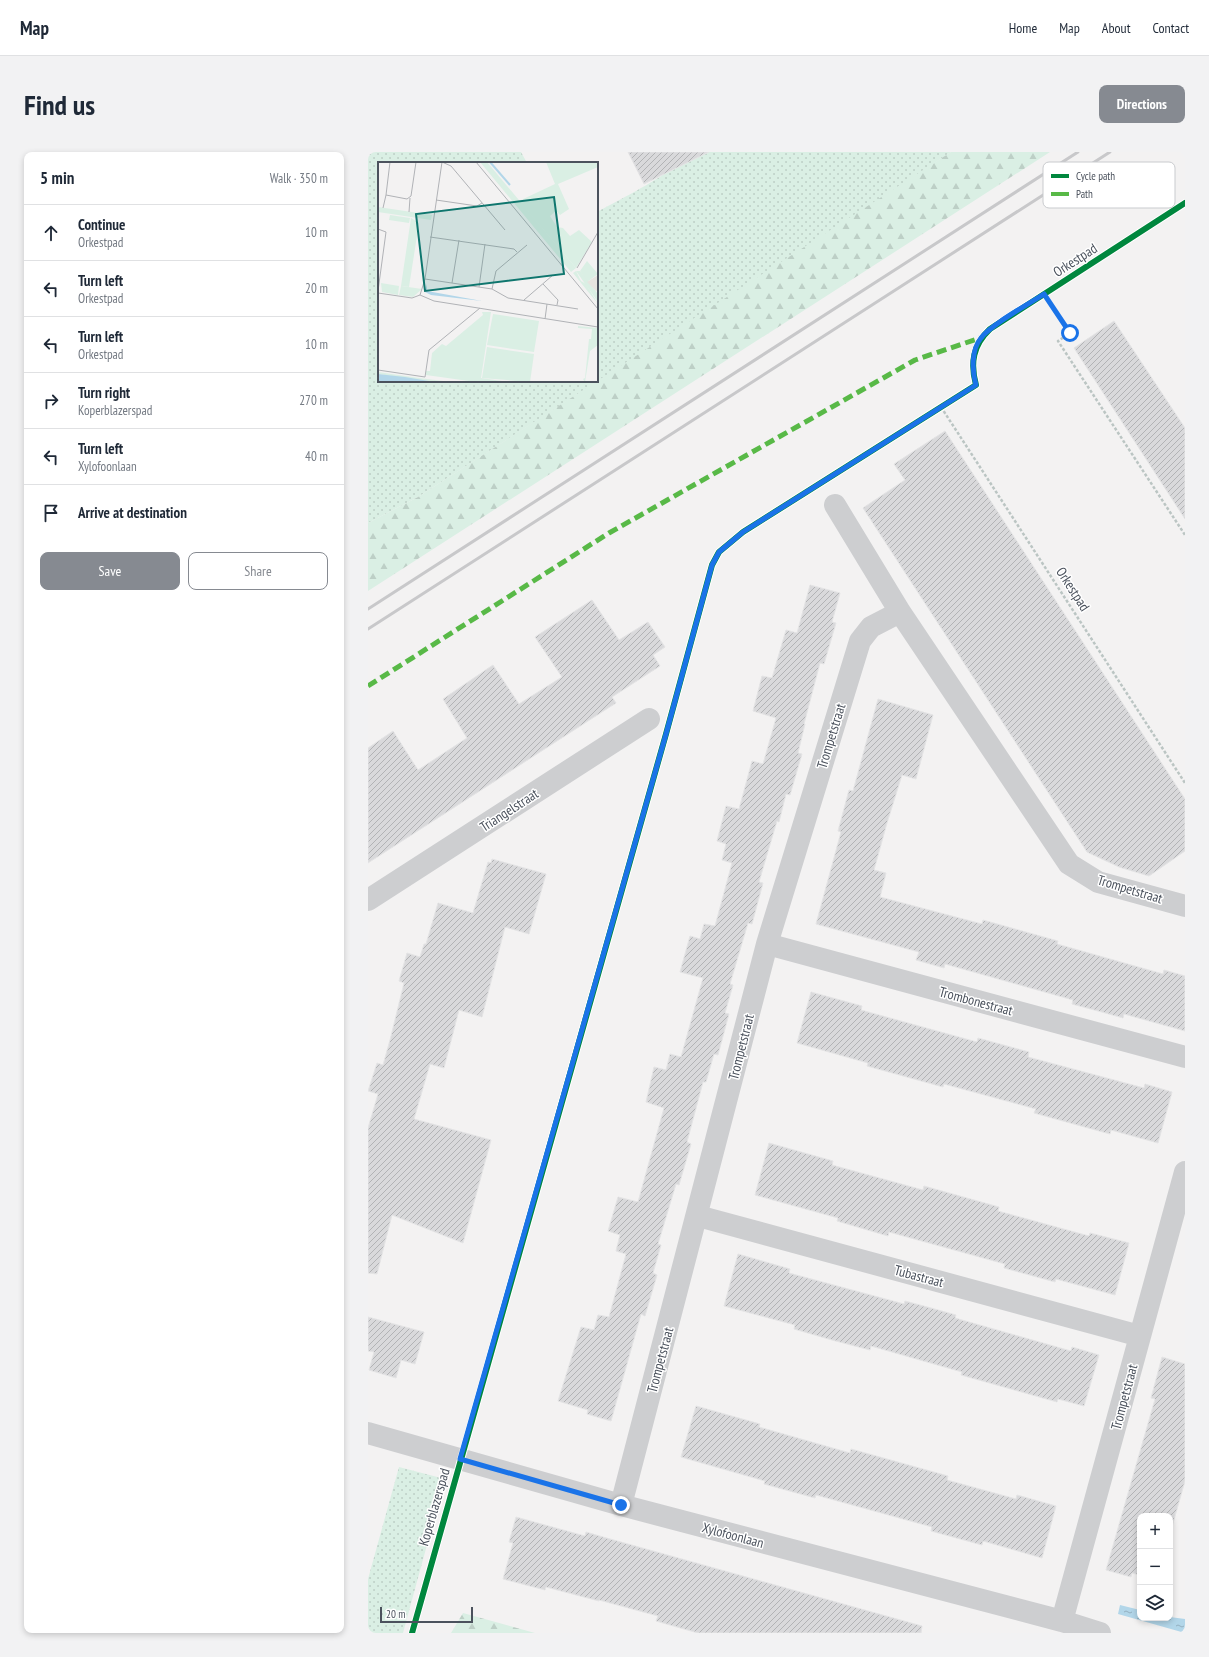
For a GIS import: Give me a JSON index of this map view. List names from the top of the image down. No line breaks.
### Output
{"streets":{"street":["Trompetstraat","Triangelstraat","Trombonestraat","Tubastraat","Xylofoonlaan"],"cycle path":["Orkestpad"]},"crossings":[["Trompetstraat","Trombonestraat"],["Trompetstraat","Tubastraat"],["Trompetstraat","Xylofoonlaan"]],"legend":["Cycle path","Path"],"scale_bar":"20 m","page":{"header":"Map","nav":["Home","Map","About","Contact"],"buttons":["Directions",["Save","Share"]],"title":"Find us","heading":["5 min","Walk · 350 m"],"list":[["Continue","Orkestpad","10 m"],["Turn left","Orkestpad","20 m"],["Turn left","Orkestpad","10 m"],["Turn right","Koperblazerspad","270 m"],["Turn left","Xylofoonlaan","40 m"],"Arrive at destination"],"map_buttons":["+","−"],"scale":"20 m"}}
